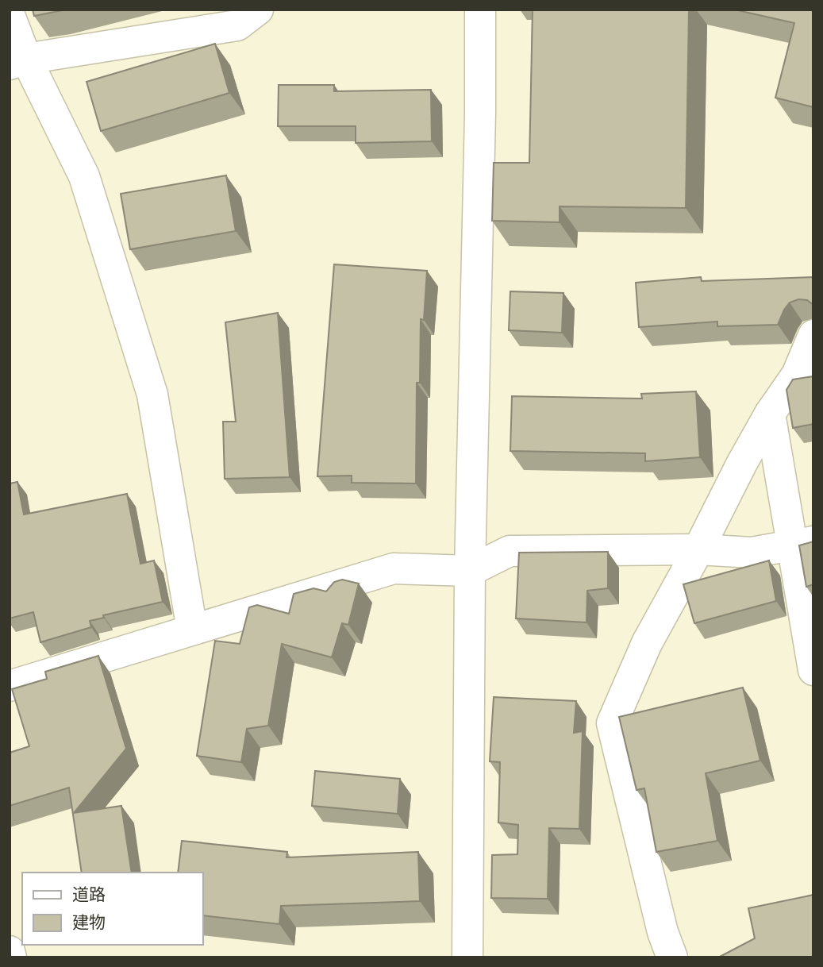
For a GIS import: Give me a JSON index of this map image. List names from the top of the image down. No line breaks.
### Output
{"legend":["道路","建物"]}
